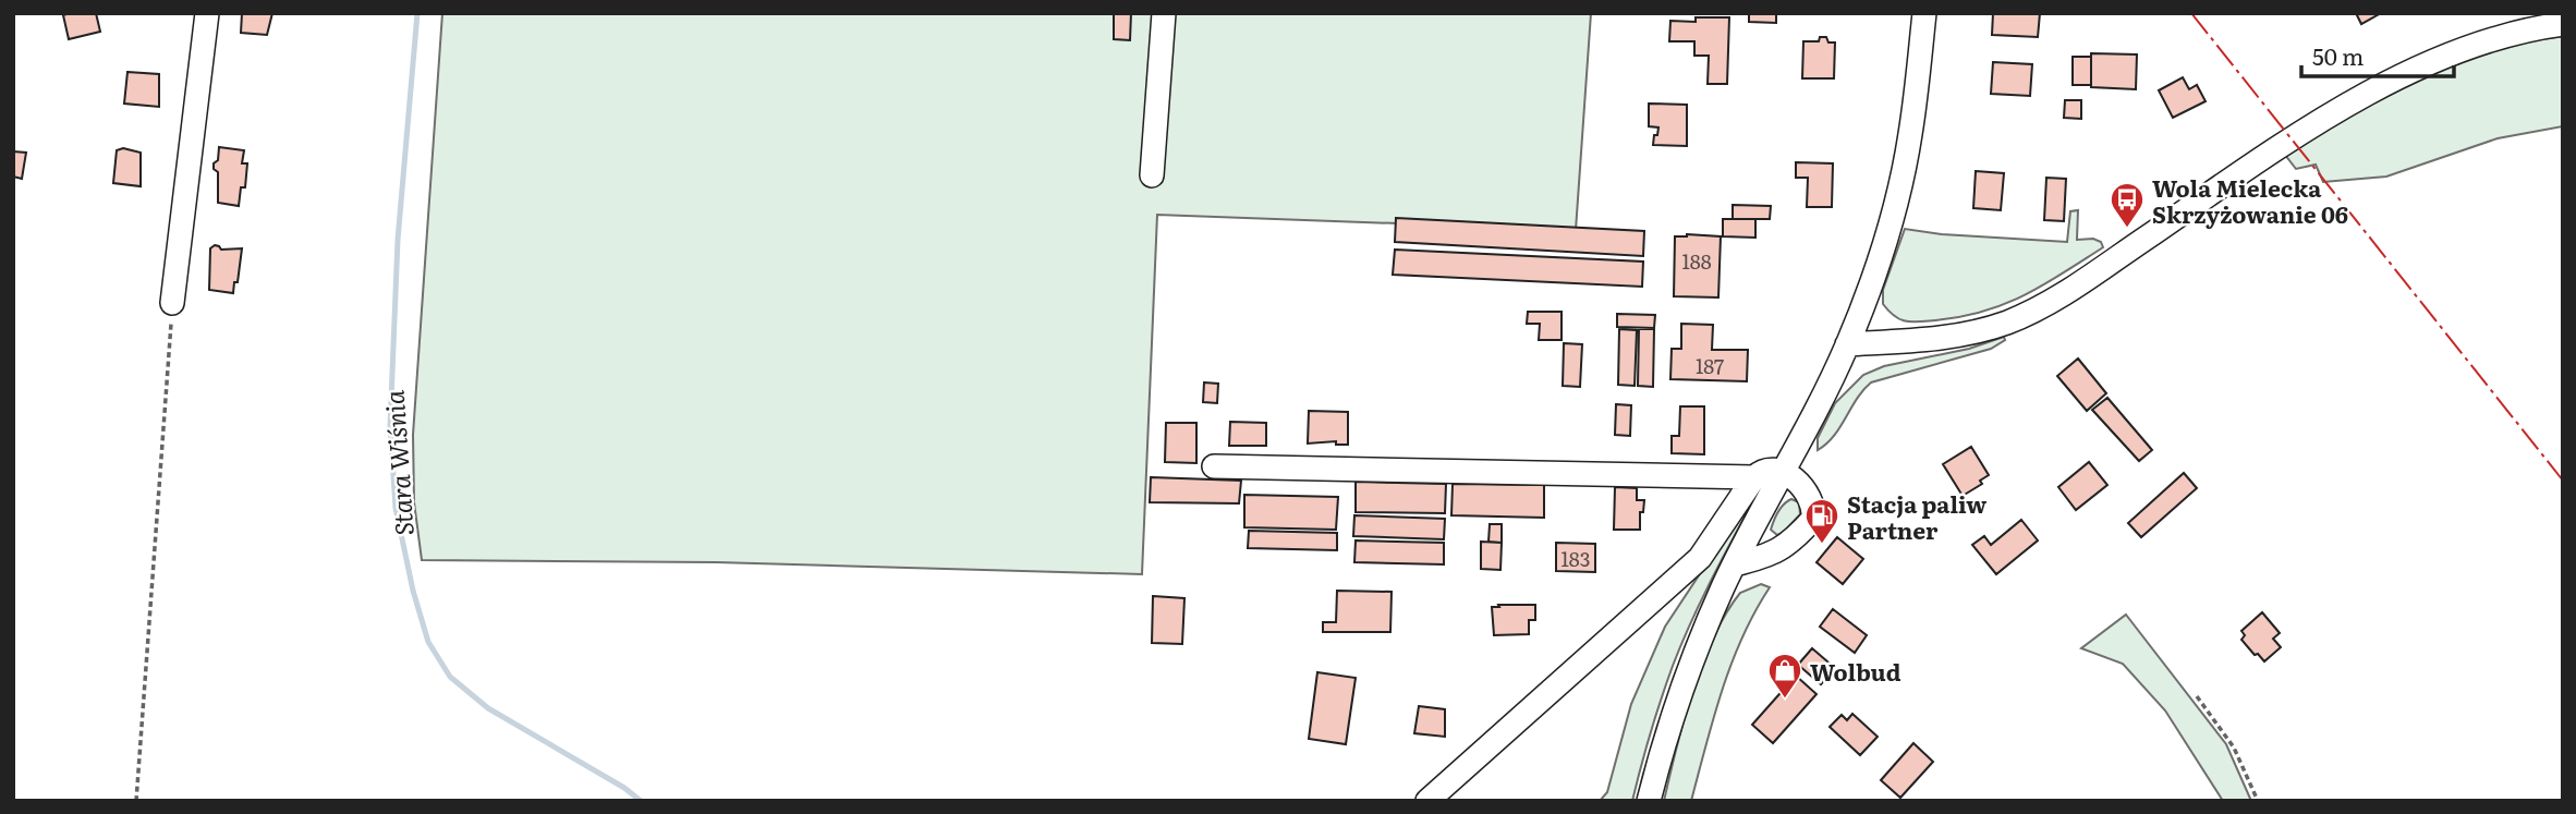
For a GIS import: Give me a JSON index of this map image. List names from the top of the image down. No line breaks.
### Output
{"water":["Stara Wiśnia"],"places":{"bus stop":["Wola Mielecka Skrzyżowanie 06"],"fuel station":["Stacja paliw Partner"],"shop":["Wolbud"]},"house_numbers":["188","187","183"],"scale_bar":"50 m"}
